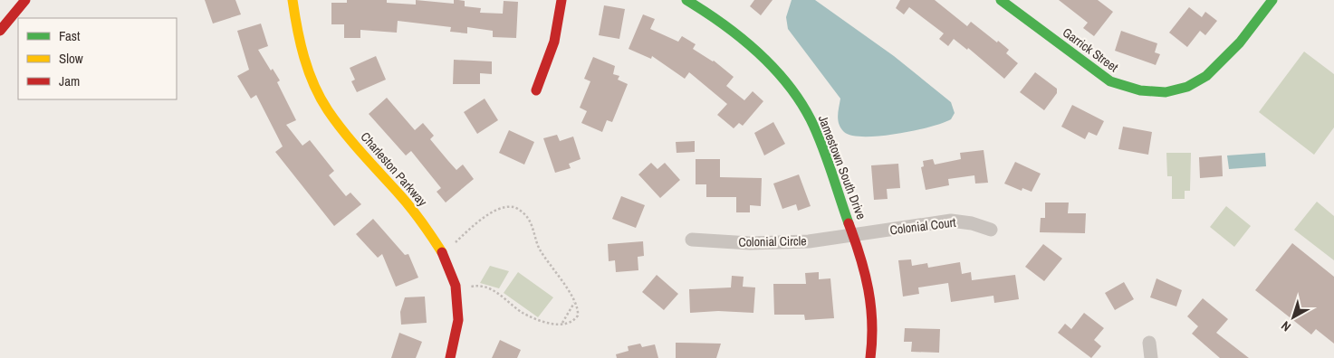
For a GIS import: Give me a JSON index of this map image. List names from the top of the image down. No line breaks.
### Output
{"streets":{"street":["Garrick Street","Jamestown South Drive","Charleston Parkway","Colonial Court","Colonial Circle"]},"crossings":[["Jamestown South Drive","Colonial Court"],["Jamestown South Drive","Colonial Circle"],["Colonial Court","Colonial Circle"]],"legend":["Fast","Slow","Jam"],"north":"bottom left"}
